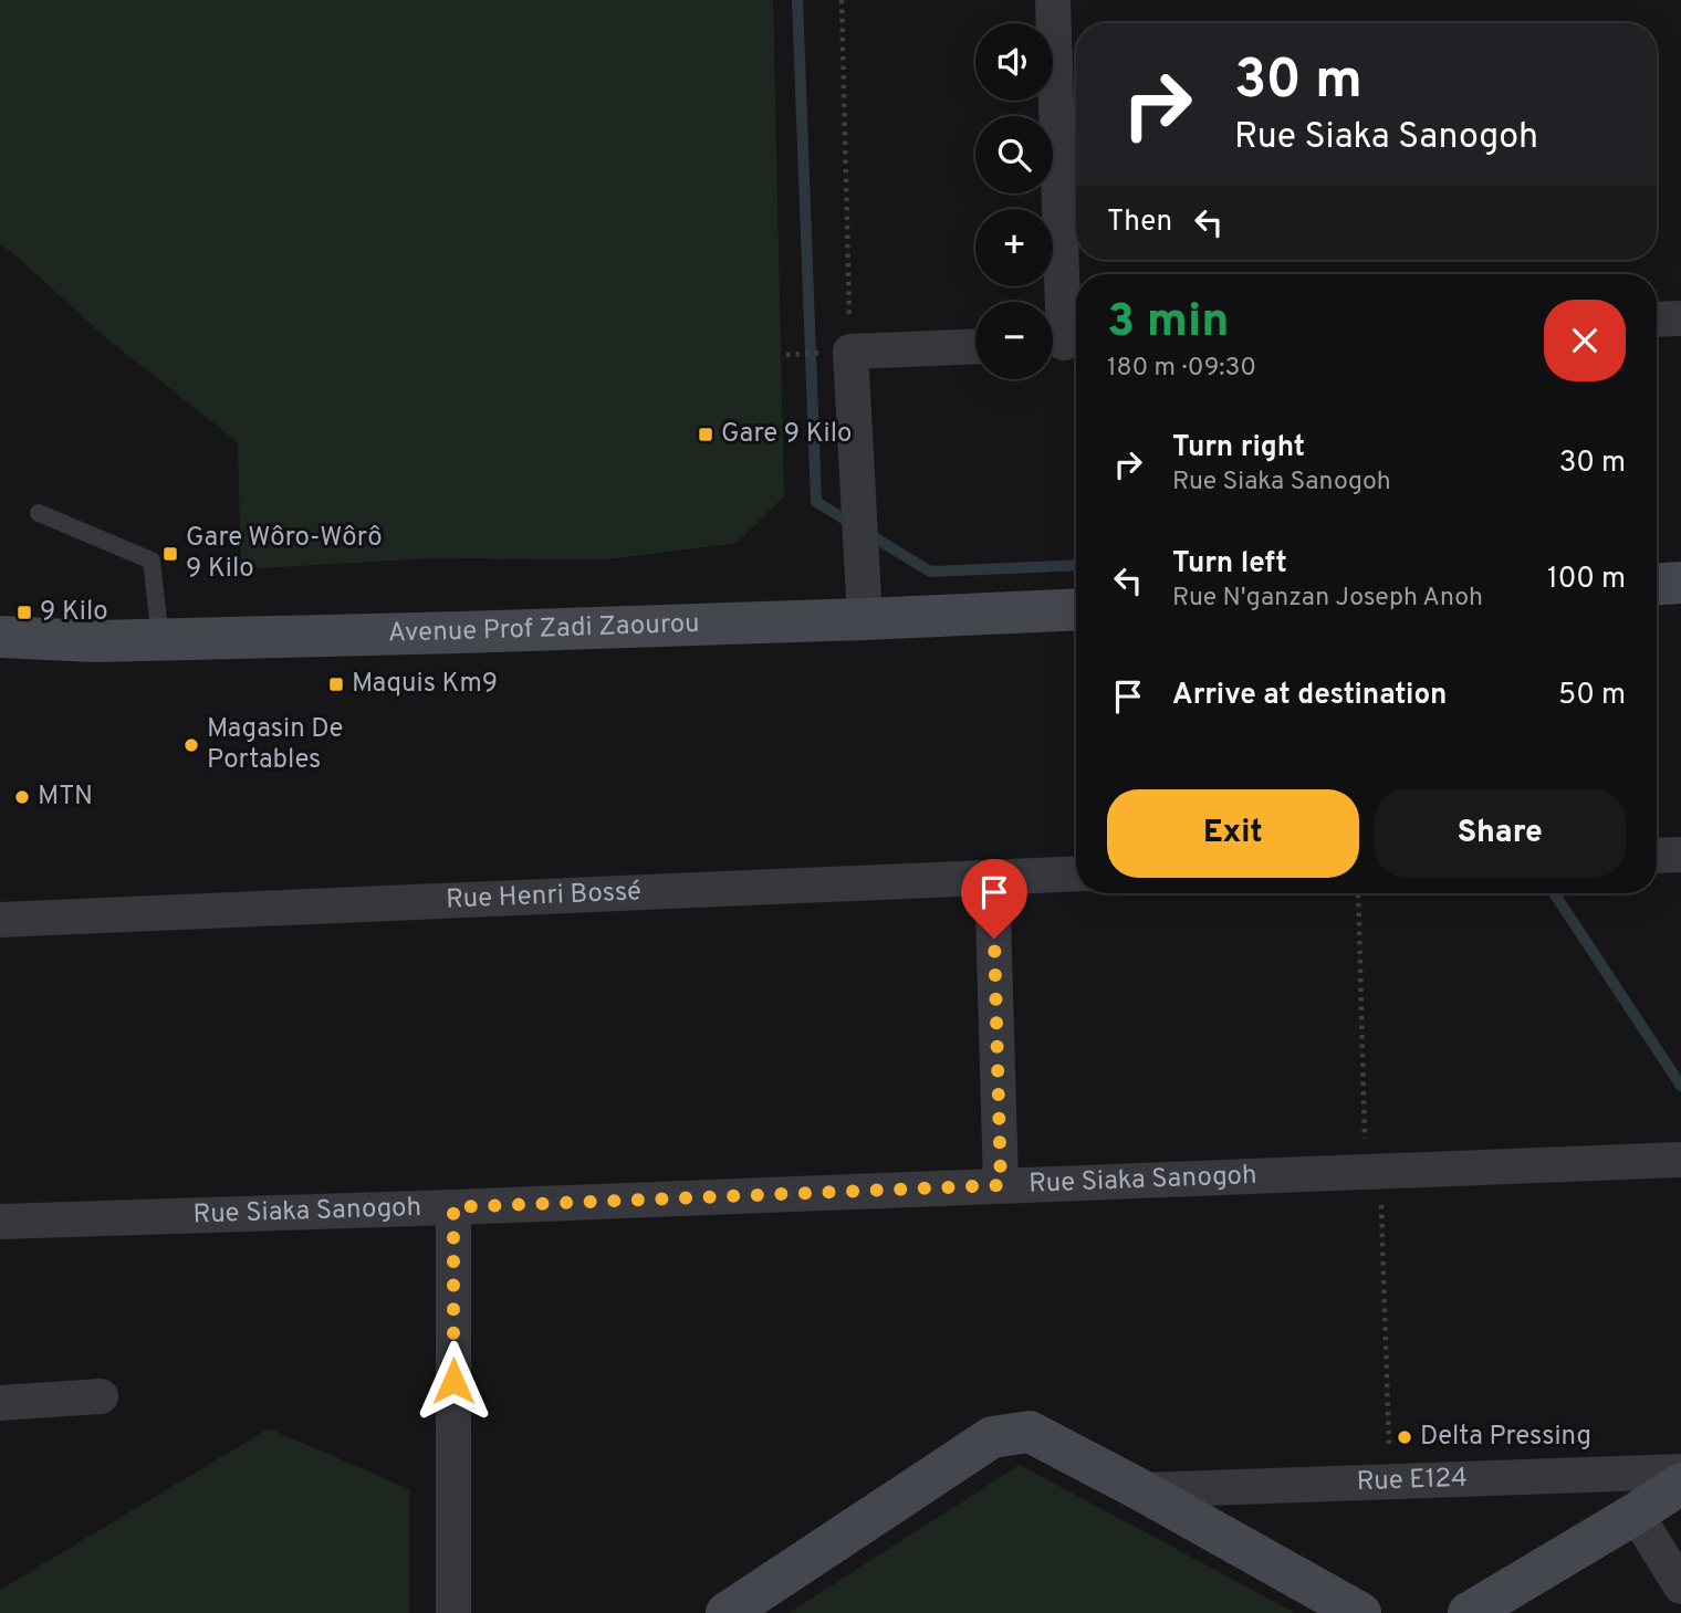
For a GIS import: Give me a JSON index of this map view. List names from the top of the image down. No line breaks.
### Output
{"streets":{"main road":["Avenue Prof Zadi Zaourou"],"street":["Rue Henri Bossé","Rue Siaka Sanogoh","Rue E124"]},"places":{"transit":["Gare 9 Kilo","Gare Wôro-Wôrô 9 Kilo","9 Kilo","Maquis Km9"],"other":["Magasin De Portables","MTN","Delta Pressing"]},"page":{"map_buttons":["+","−"],"turn":["30 m","Rue Siaka Sanogoh"],"then":"Then","heading":["3 min","180 m · 09:30"],"list":[{"name":"Turn right","note":"Rue Siaka Sanogoh","value":"30 m"},{"name":"Turn left","note":"Rue N'ganzan Joseph Anoh","value":"100 m"},{"name":"Arrive at destination","value":"50 m"}],"buttons":["Exit","Share"]}}
